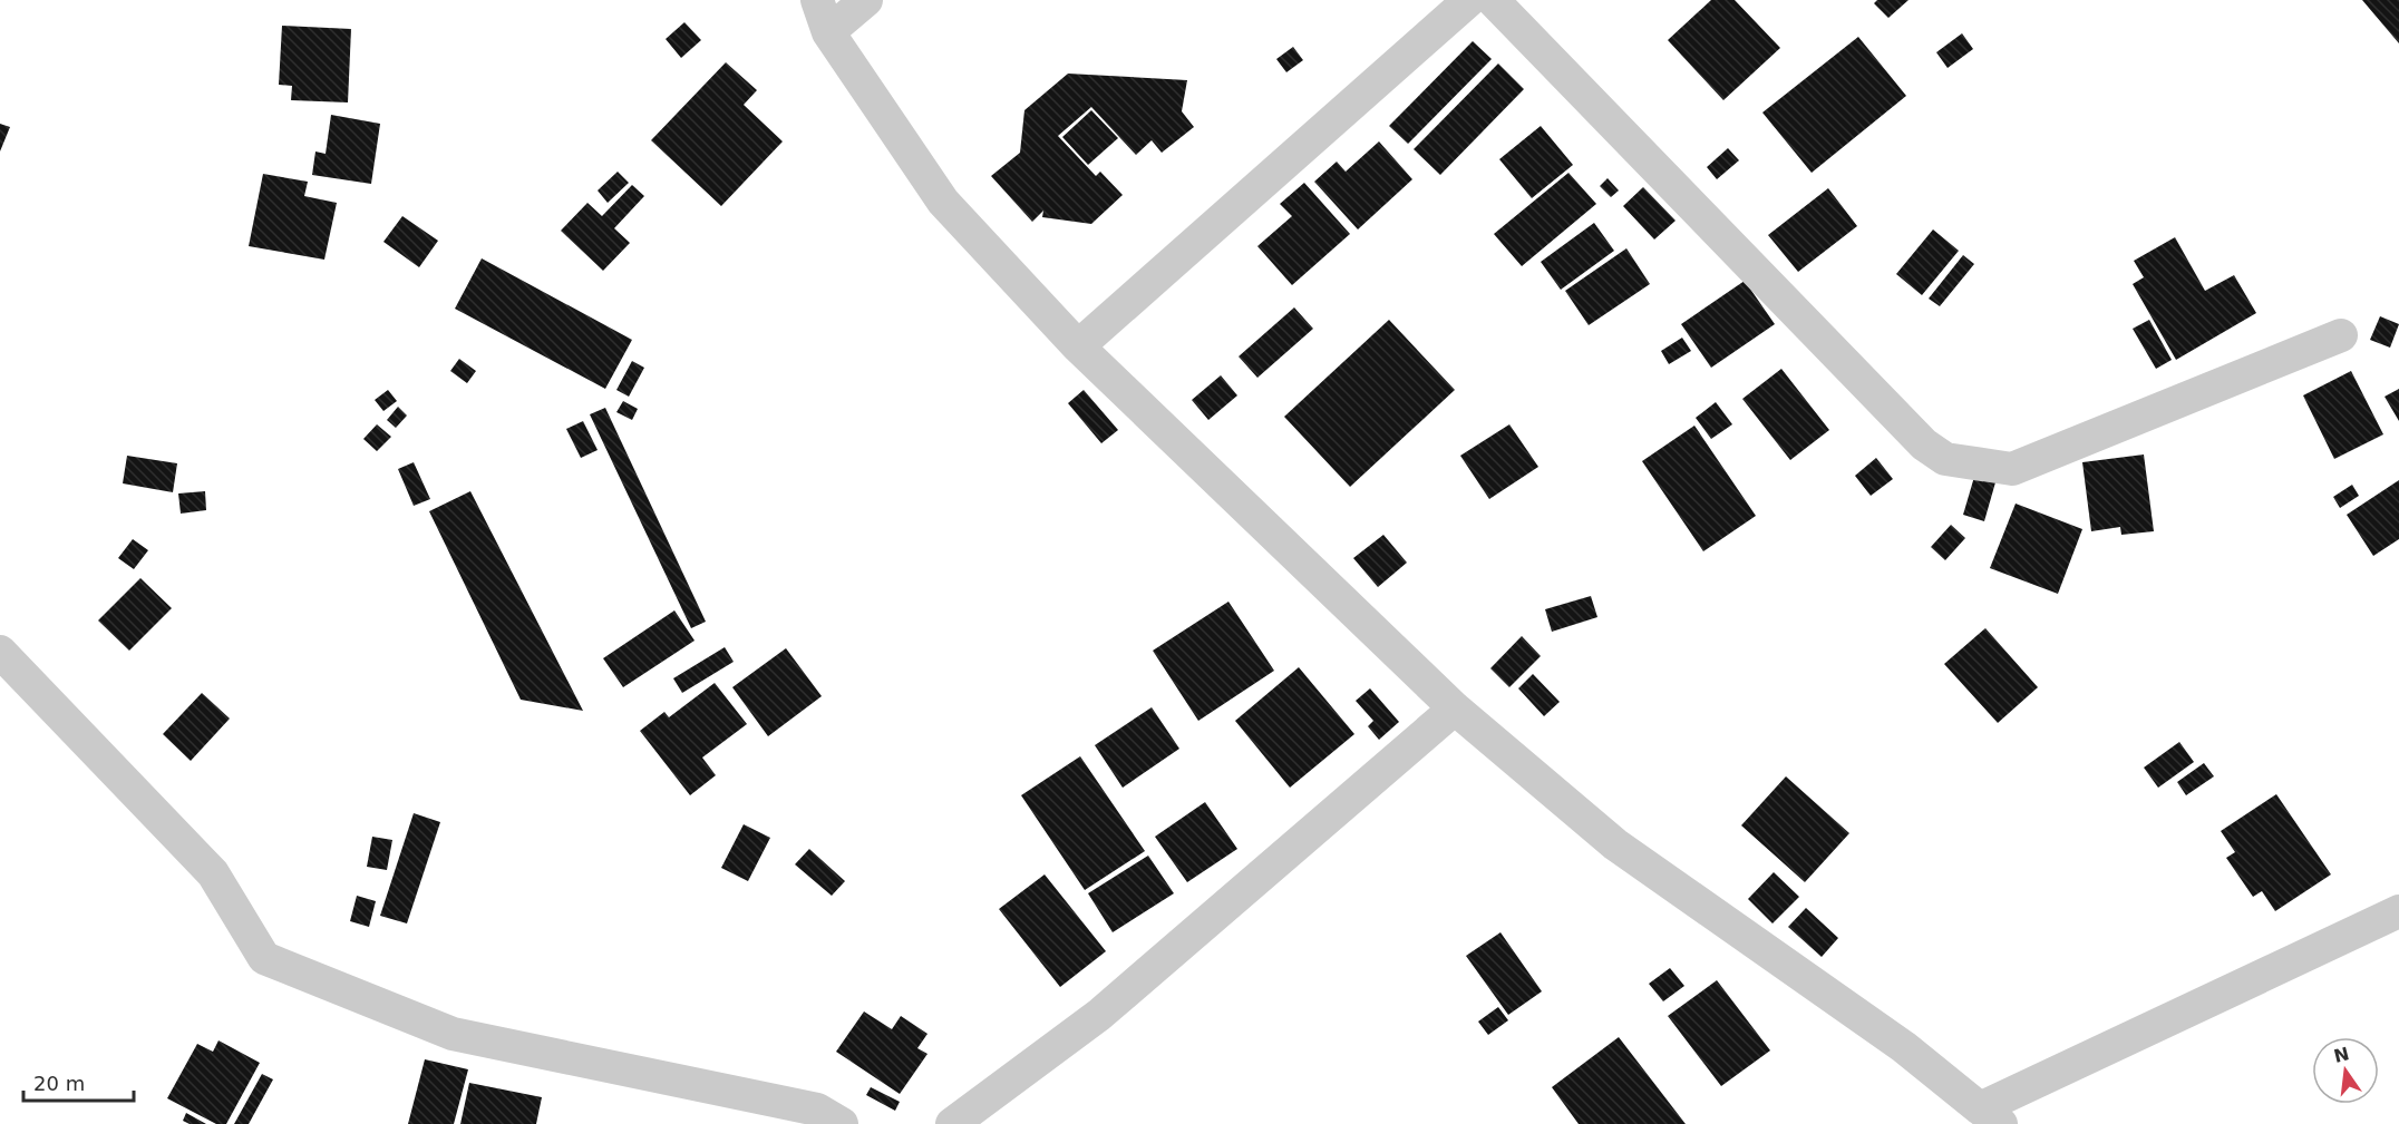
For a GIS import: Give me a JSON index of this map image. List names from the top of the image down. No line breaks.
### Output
{"scale_bar":"20 m","north":"top"}
